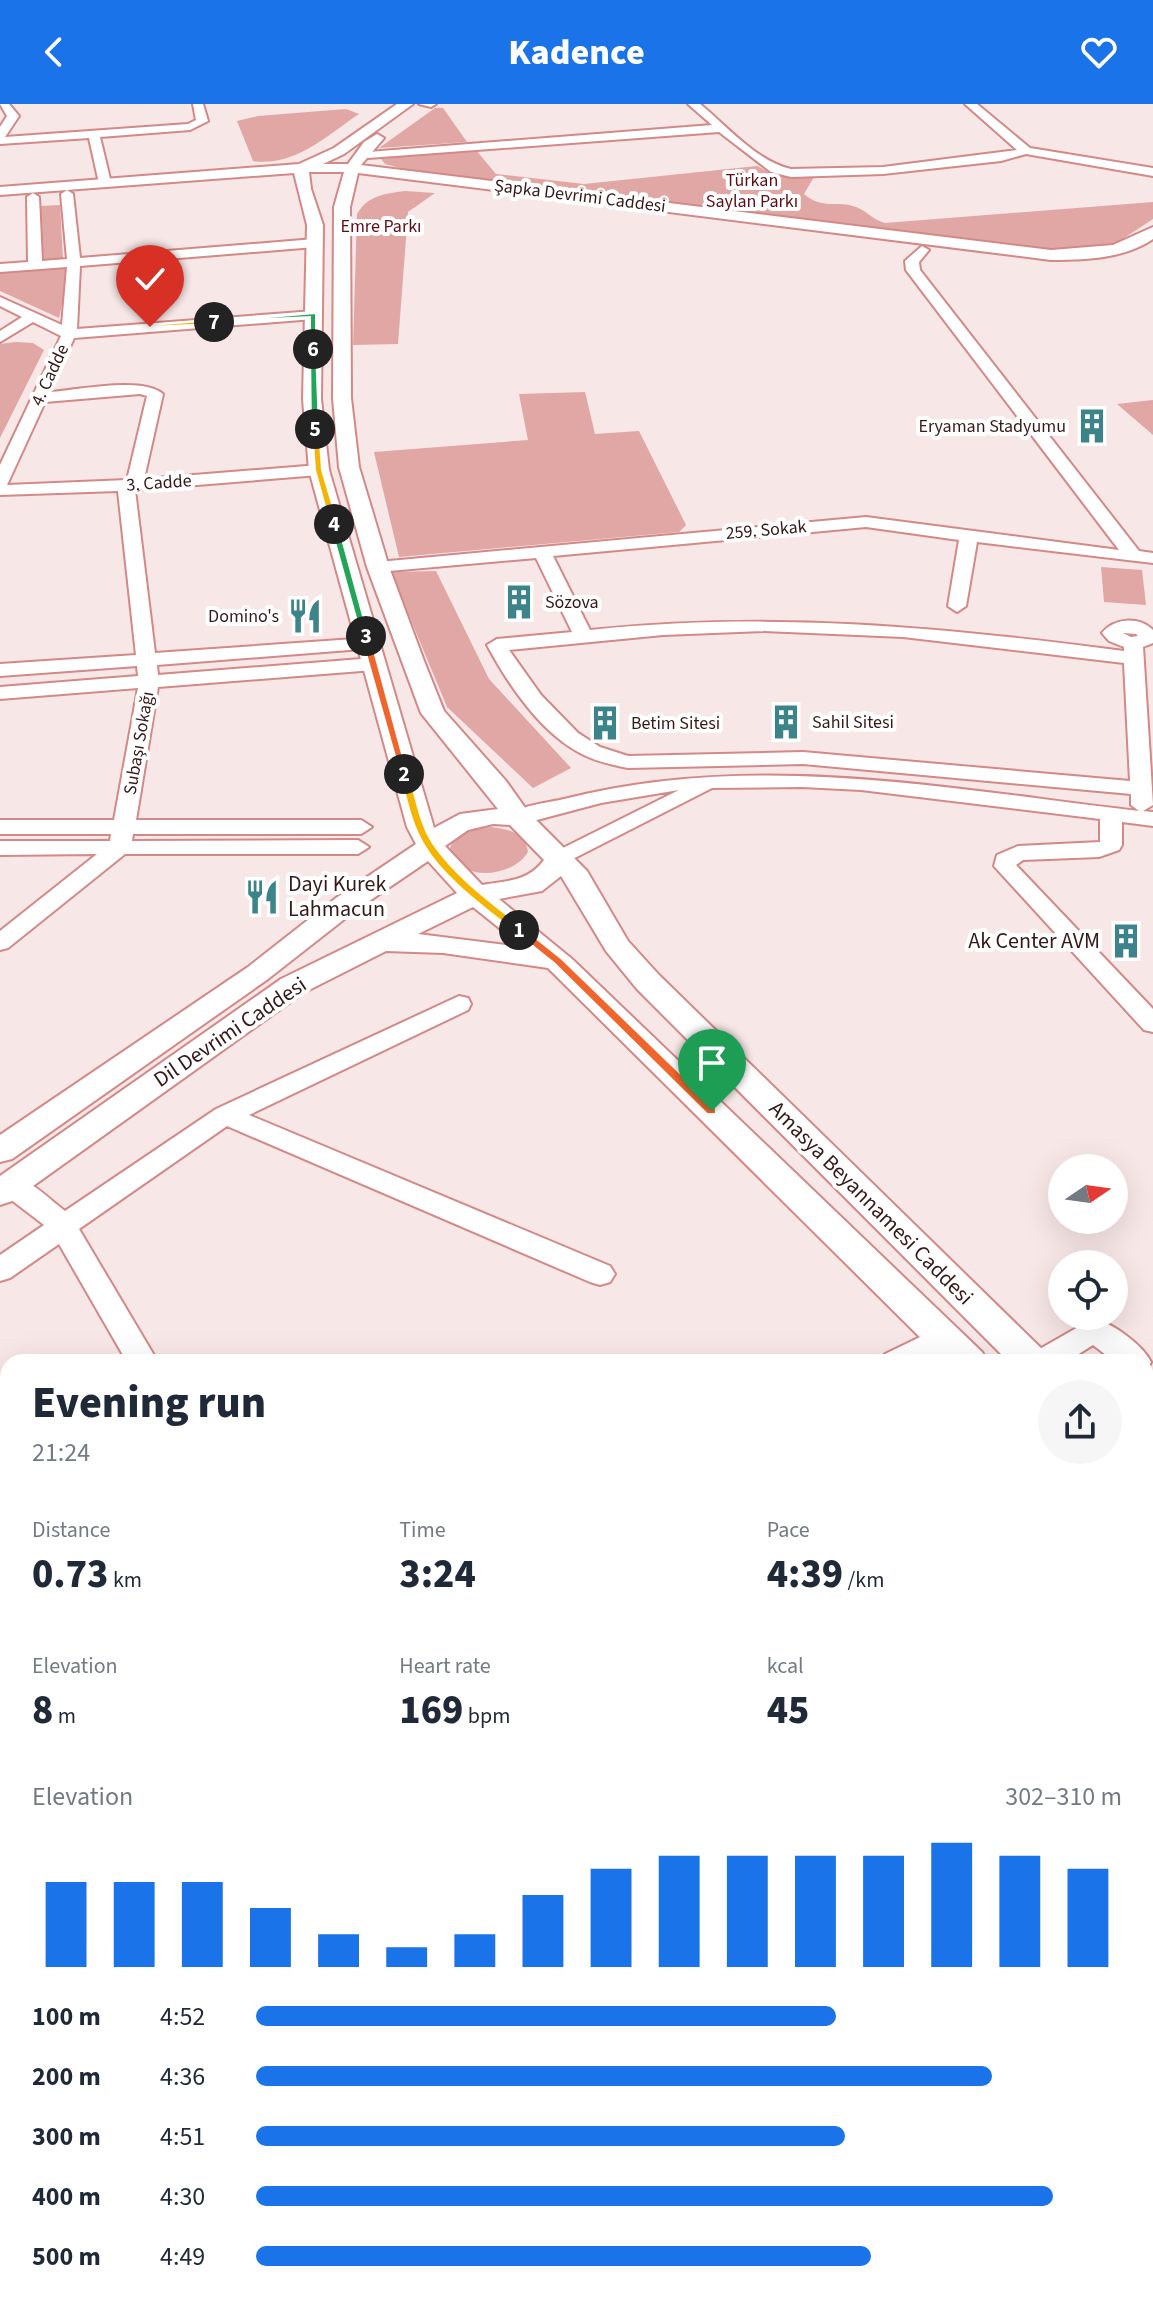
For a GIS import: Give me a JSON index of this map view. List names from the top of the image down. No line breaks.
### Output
{"streets":{"main road":["Şapka Devrimi Caddesi","Dil Devrimi Caddesi","Amasya Beyannamesi Caddesi"],"street":["4. Cadde","3. Cadde","259. Sokak","Subaşı Sokağı"]},"crossings":[["Şapka Devrimi Caddesi","4. Cadde"],["4. Cadde","Subaşı Sokağı"],["3. Cadde","Subaşı Sokağı"],["Dil Devrimi Caddesi","Amasya Beyannamesi Caddesi"]],"parks":["Türkan Saylan Parkı","Emre Parkı"],"places":{"building":["Eryaman Stadyumu","Sözova","Sahil Sitesi","Betim Sitesi","Ak Center AVM"],"restaurant":["Domino's","Dayi Kurek Lahmacun"]},"north":"right","page":{"header":"Kadence","pins":["7","6","5","4","3","2","1"],"heading":["Evening run","21:24"],"stats":[["Distance","0.73 km"],["Time","3:24"],["Pace","4:39 /km"],["Elevation","8 m"],["Heart rate","169 bpm"],["kcal","45"]],"chart":["Elevation","302–310 m"],"list":[{"name":"100 m","note":"4:52"},{"name":"200 m","note":"4:36"},{"name":"300 m","note":"4:51"},{"name":"400 m","note":"4:30"},{"name":"500 m","note":"4:49"}]}}
